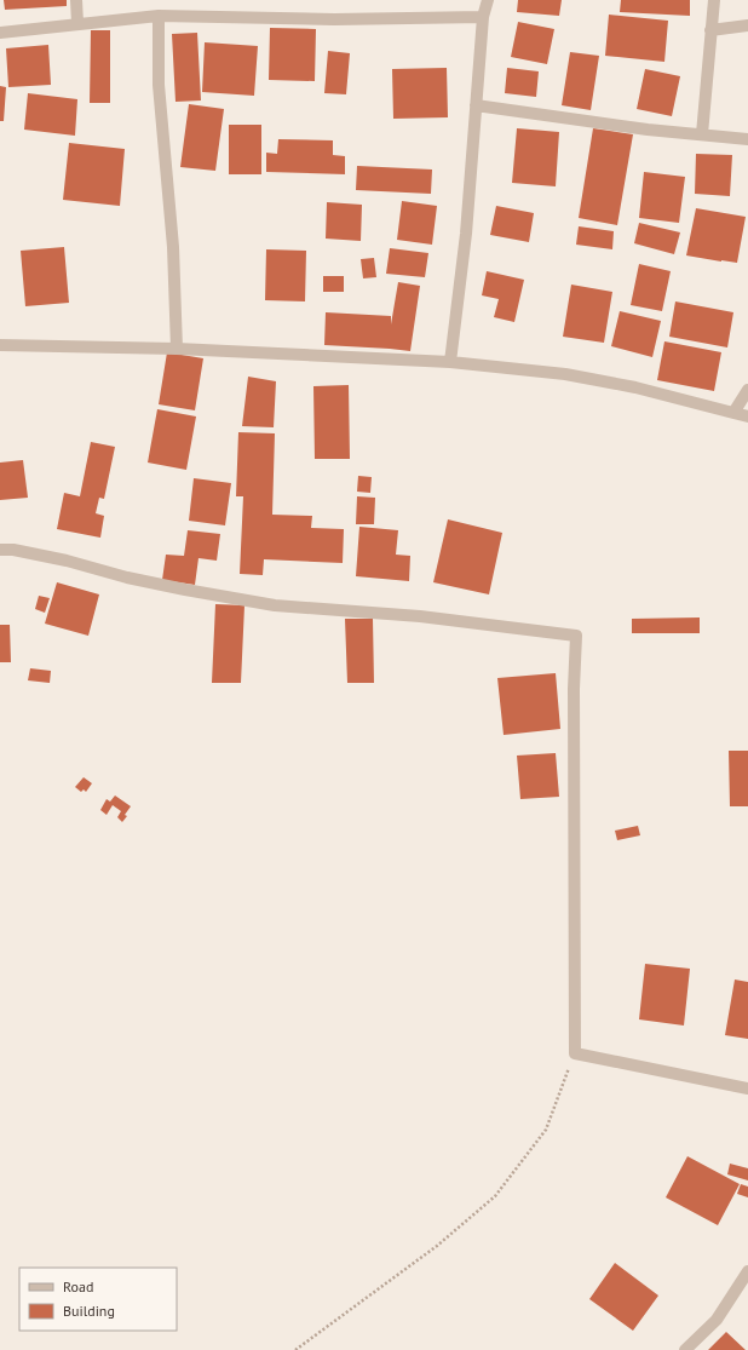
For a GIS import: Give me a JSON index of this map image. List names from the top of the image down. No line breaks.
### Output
{"legend":["Road","Building"]}
